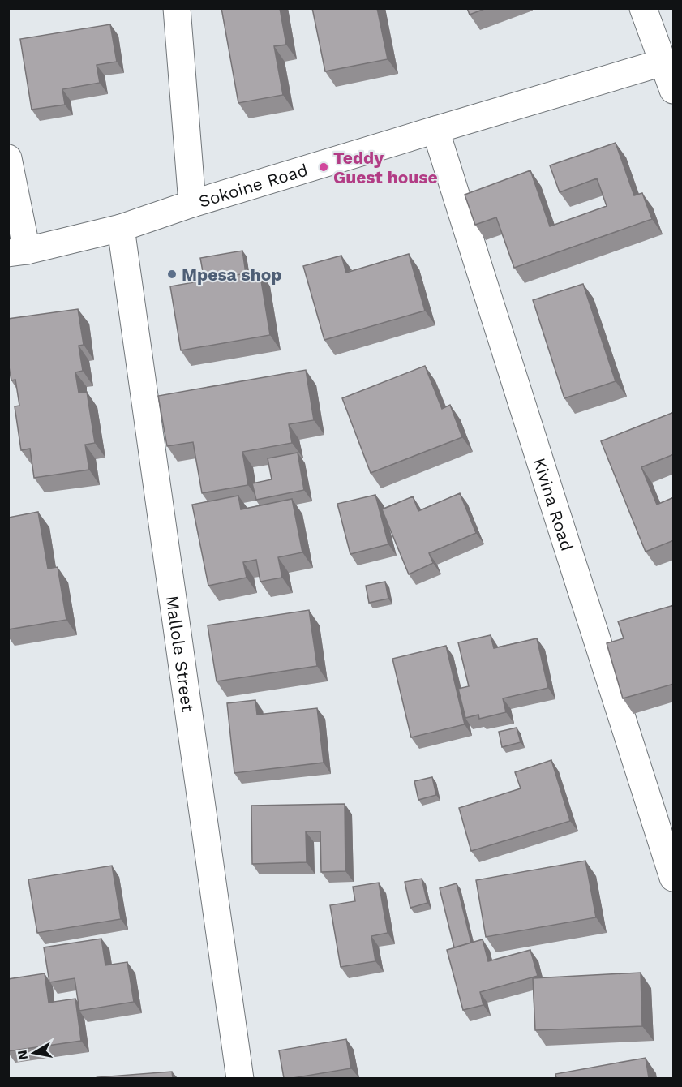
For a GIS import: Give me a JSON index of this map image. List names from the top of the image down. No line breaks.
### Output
{"streets":{"street":["Sokoine Road","Kivina Road","Mallole Street"]},"crossings":[["Sokoine Road","Kivina Road"],["Sokoine Road","Mallole Street"]],"places":["Teddy Guest house","Mpesa shop"],"north":"left"}
